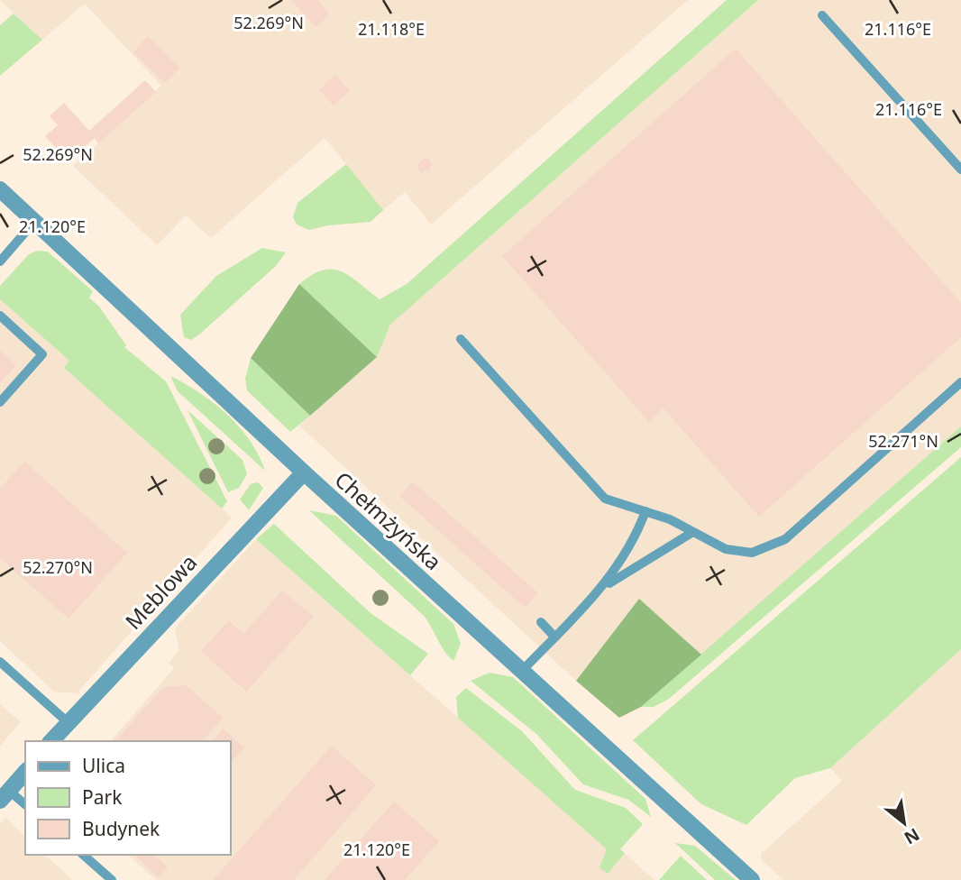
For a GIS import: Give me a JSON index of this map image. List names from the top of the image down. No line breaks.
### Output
{"streets":{"street":["Chełmżyńska","Meblowa"]},"crossings":[["Chełmżyńska","Meblowa"]],"legend":["Ulica","Park","Budynek"],"north":"bottom right","coordinates":["52.269°N","21.118°E","21.116°E","21.120°E","52.271°N","52.270°N"]}
